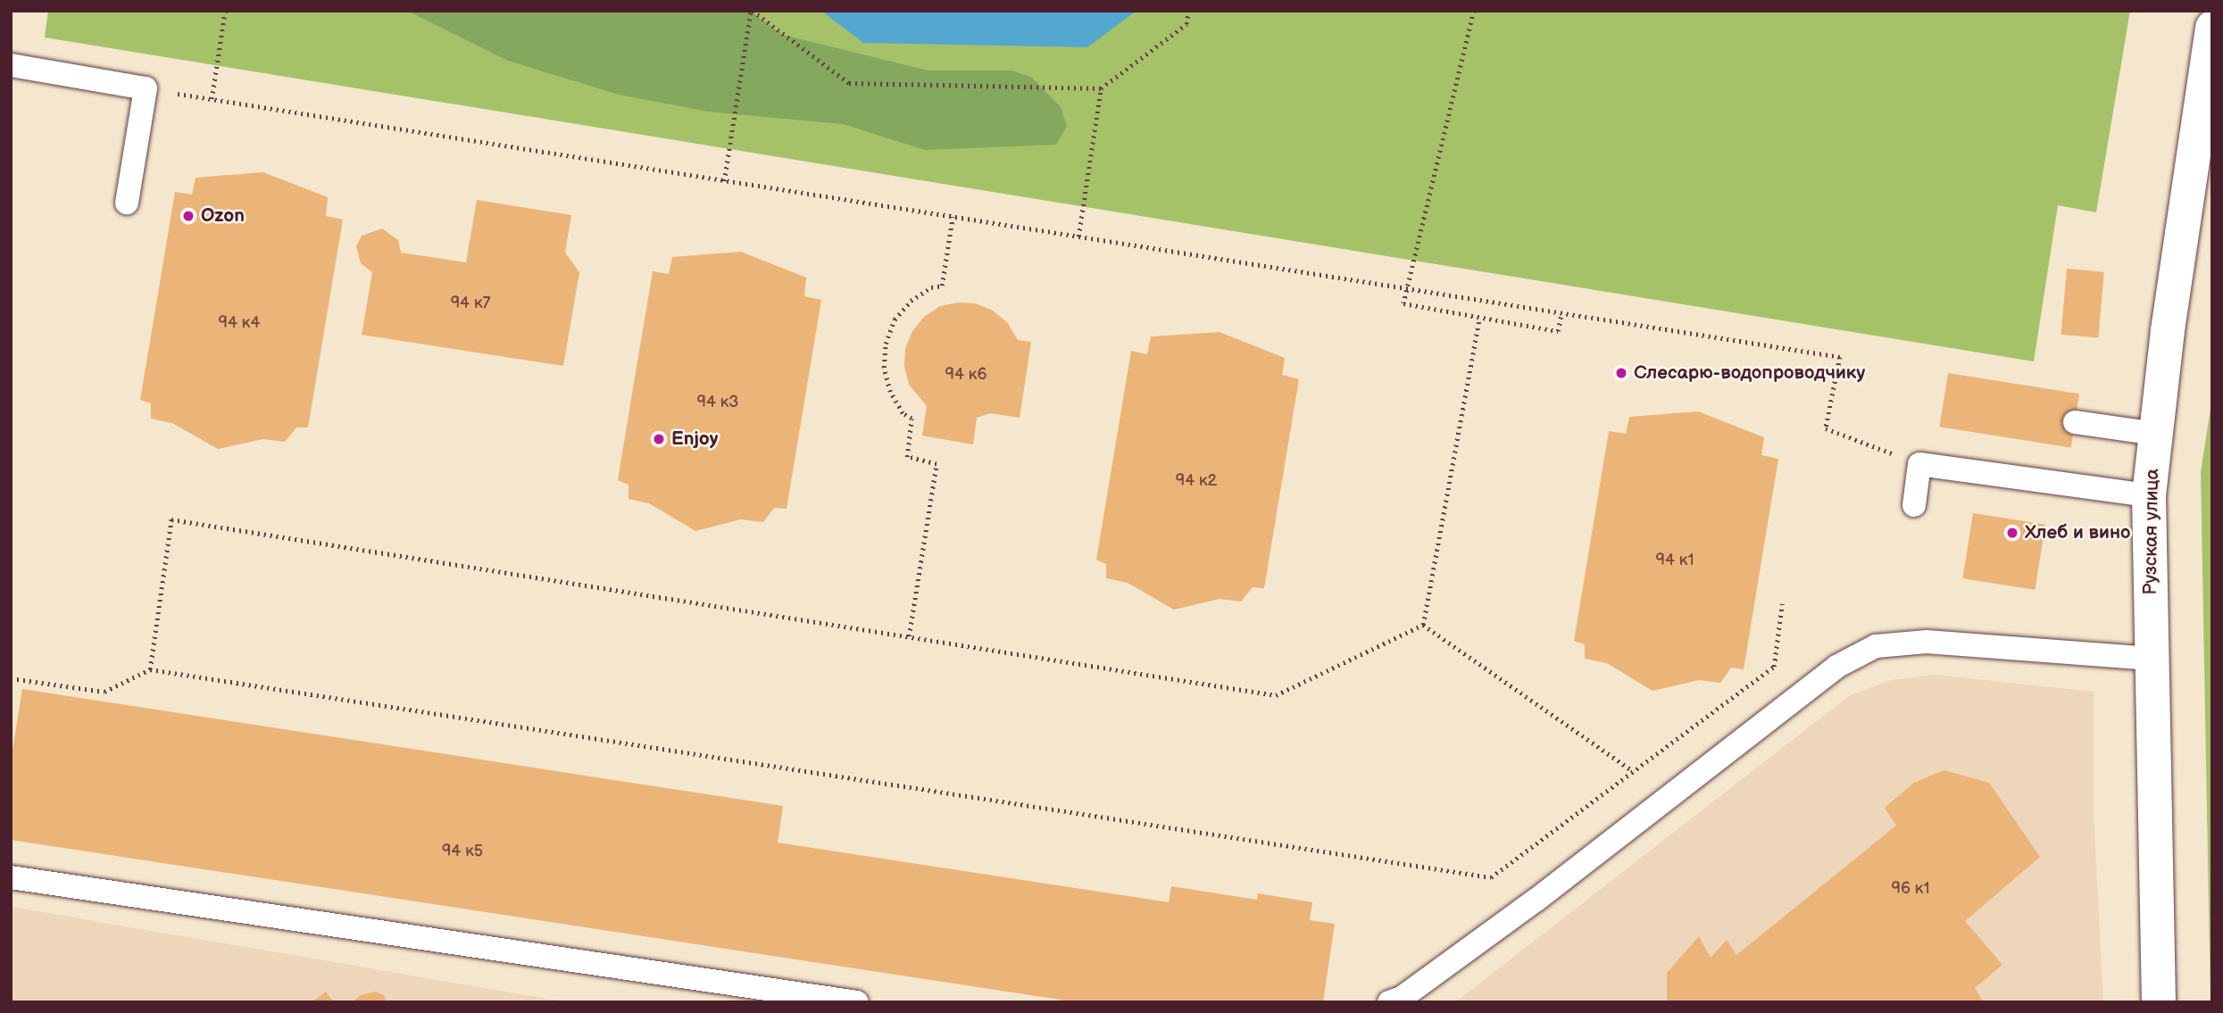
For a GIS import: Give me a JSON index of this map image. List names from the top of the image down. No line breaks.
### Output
{"streets":{"street":["Рузская улица"]},"places":["Ozon","Слесарю-водопроводчику","Enjoy","Хлеб и вино"],"house_numbers":["94 к7","94 к4","94 к6","94 к3","94 к2","94 к1","94 к5","96 к1"]}
